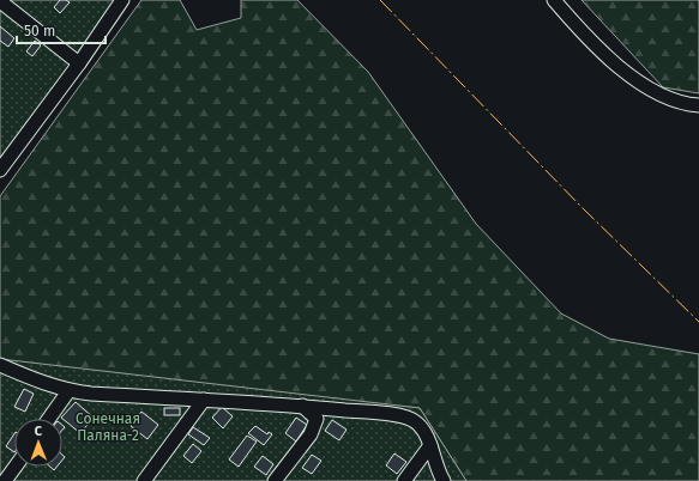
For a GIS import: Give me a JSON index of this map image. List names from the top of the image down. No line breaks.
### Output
{"parks":["Сонечная Паляна-2"],"scale_bar":"50 m","north":"top"}
